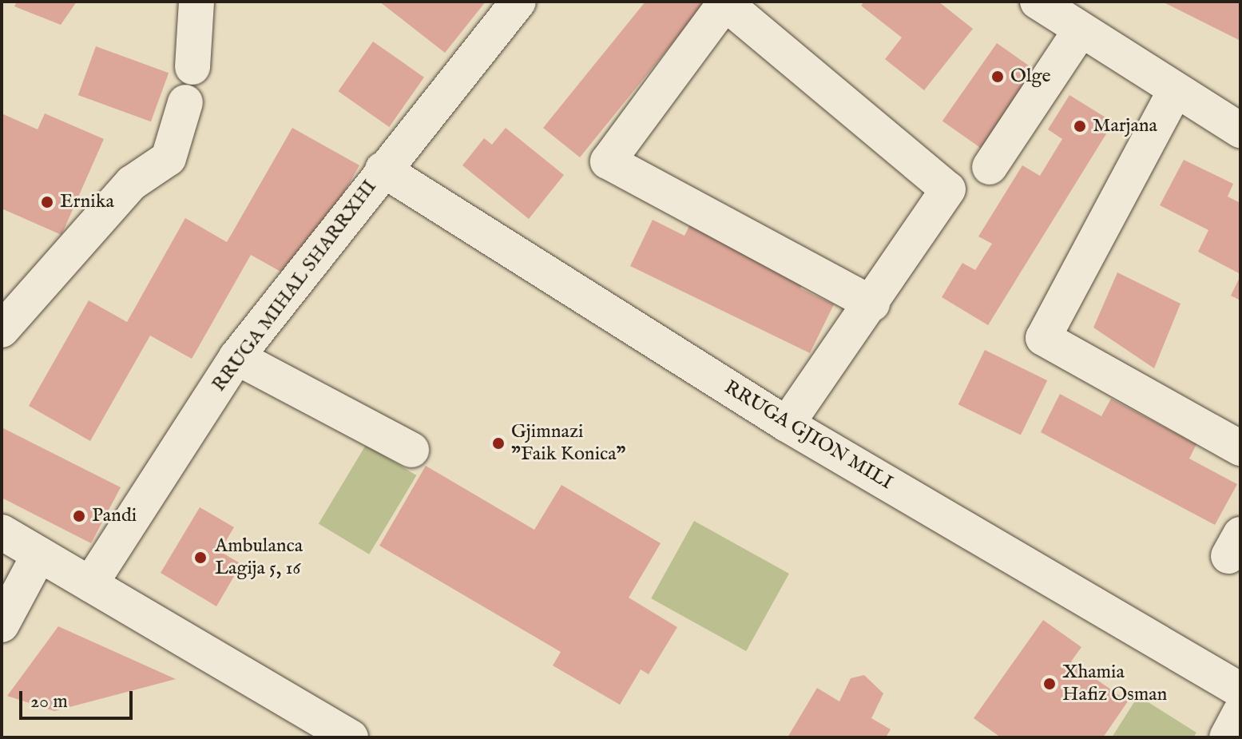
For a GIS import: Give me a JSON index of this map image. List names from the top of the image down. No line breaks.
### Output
{"streets":{"street":["RRUGA MIHAL SHARRXHI","RRUGA GJION MILI"]},"crossings":[["RRUGA MIHAL SHARRXHI","RRUGA GJION MILI"]],"places":["Olge","Marjana","Ernika","Gjimnazi \"Faik Konica\"","Pandi","Ambulanca Lagija 5, 16","Xhamia Hafiz Osman"],"scale_bar":"20 m"}
